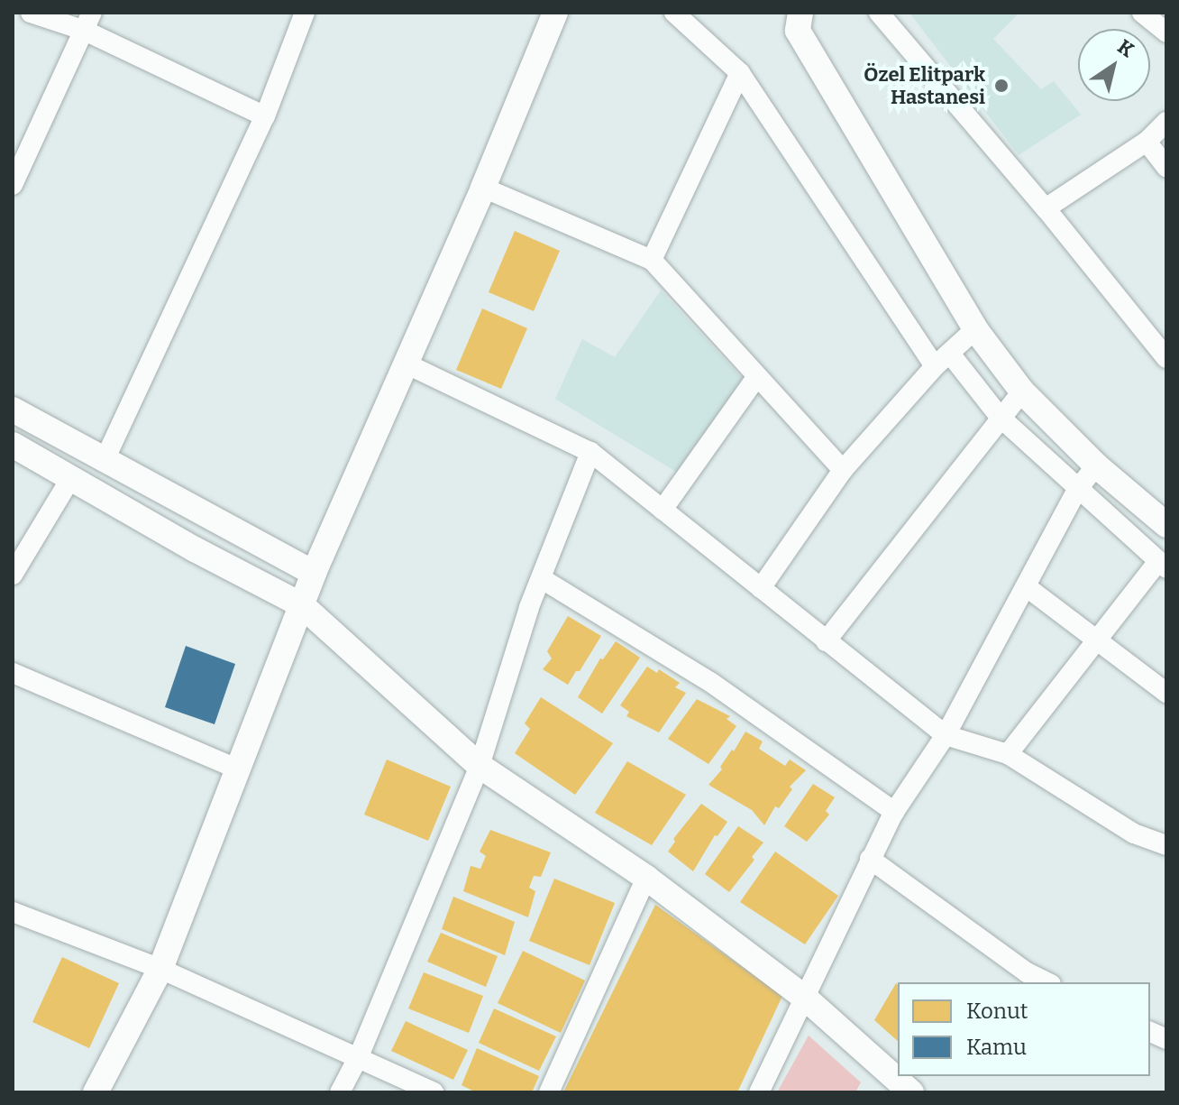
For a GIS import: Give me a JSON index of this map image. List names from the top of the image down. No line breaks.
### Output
{"places":["Özel Elitpark Hastanesi"],"legend":["Konut","Kamu"],"north":"top right"}
